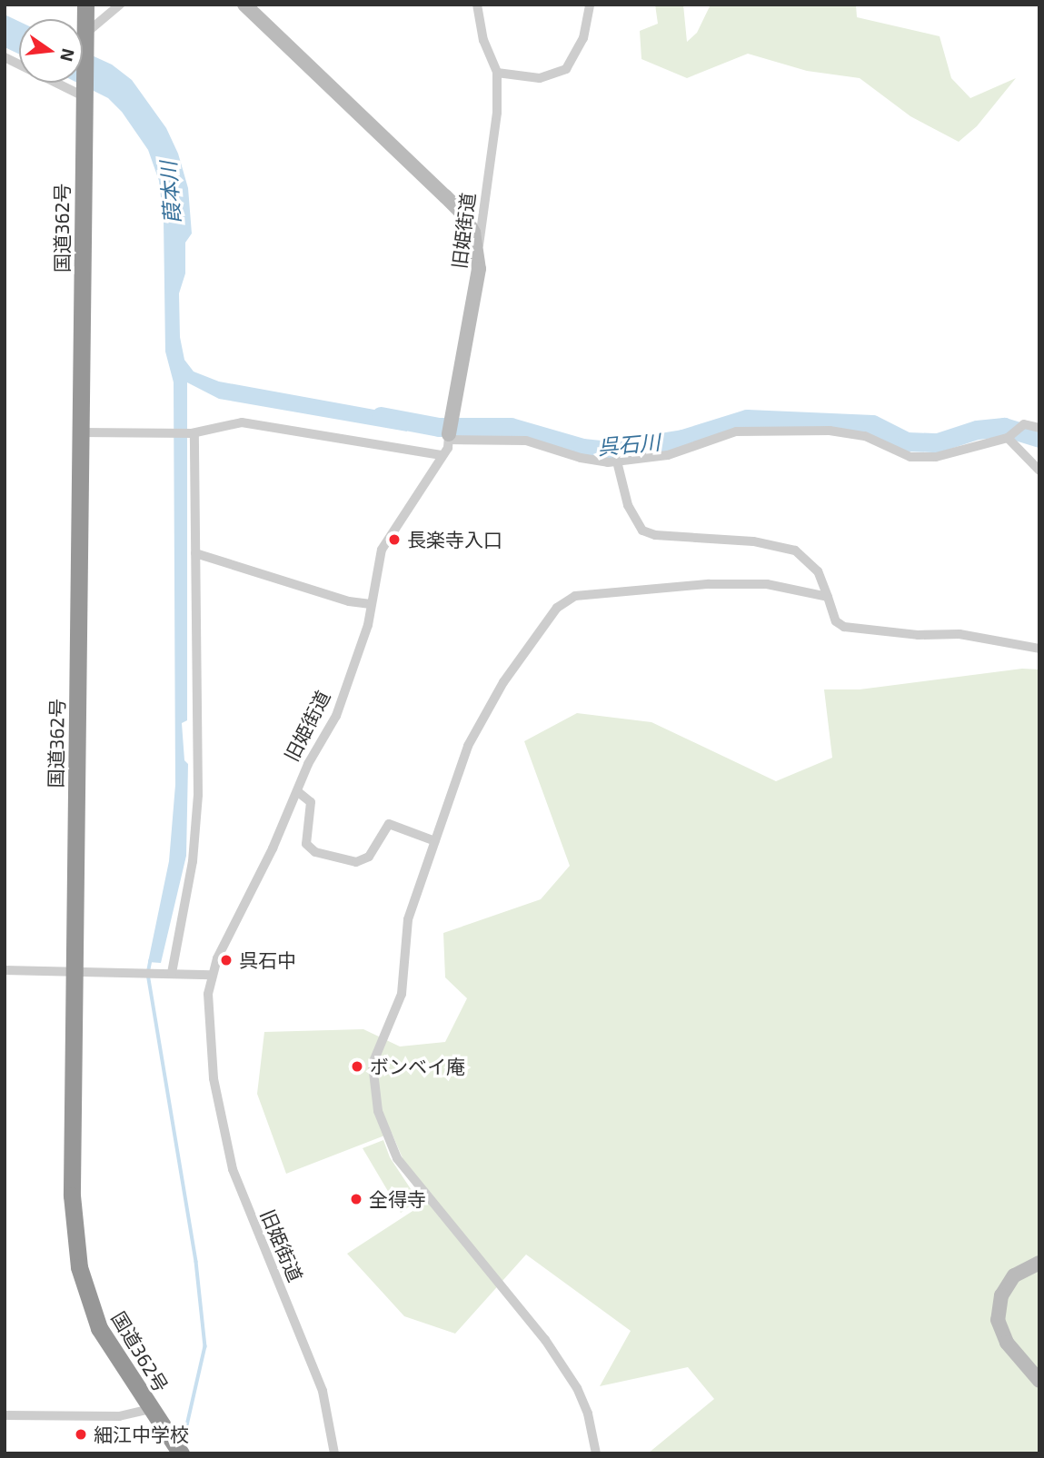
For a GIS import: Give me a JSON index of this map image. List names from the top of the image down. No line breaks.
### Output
{"streets":{"highway":["国道362号"],"street":["旧姫街道"]},"water":["葭本川","呉石川"],"places":["長楽寺入口","呉石中","ボンベイ庵","全得寺","細江中学校"],"north":"right"}
